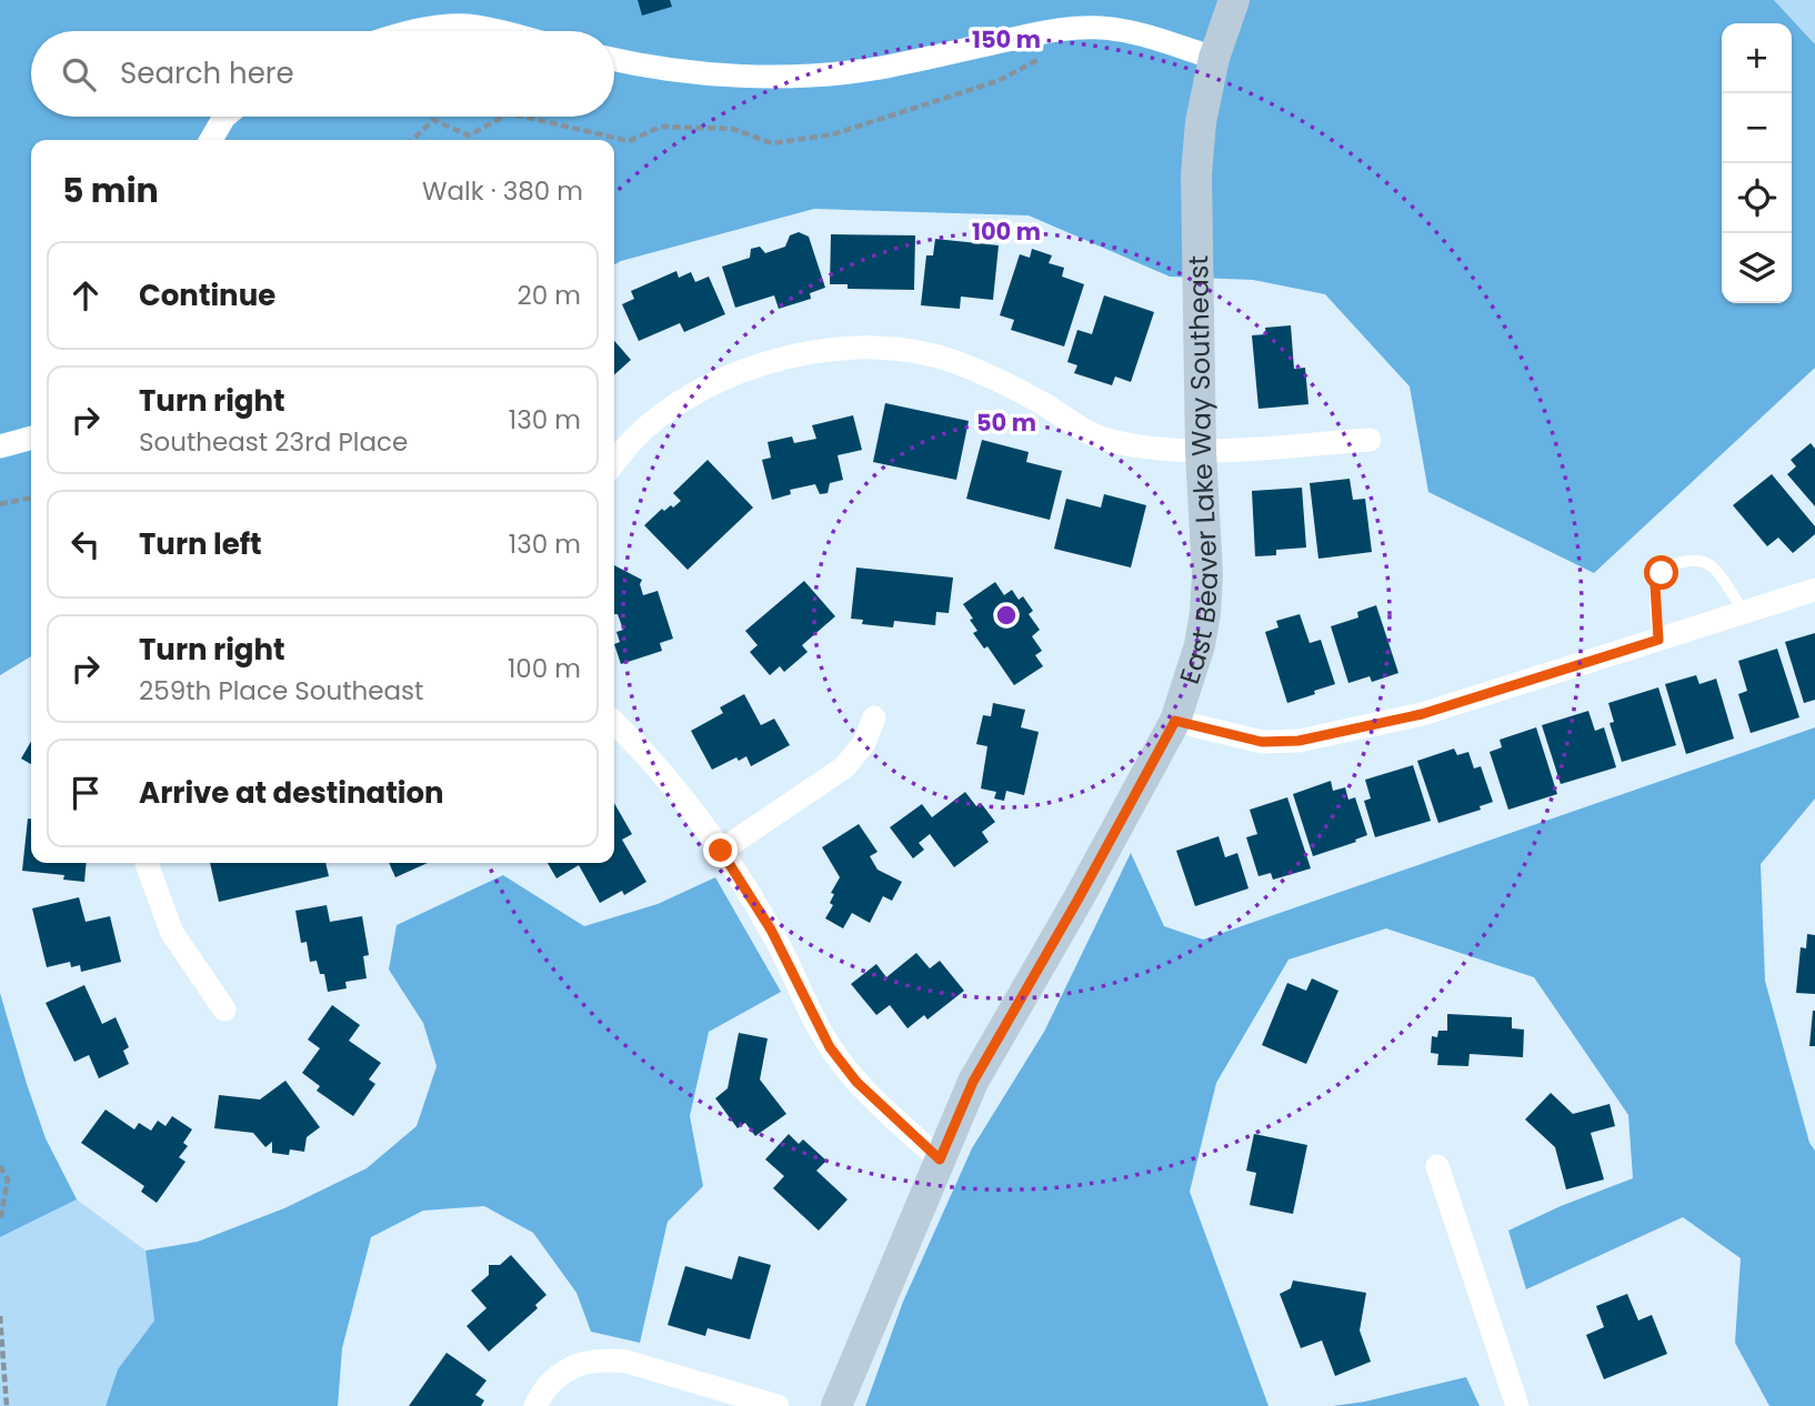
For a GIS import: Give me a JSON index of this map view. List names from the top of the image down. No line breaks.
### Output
{"streets":{"street":["East Beaver Lake Way Southeast"]},"page":{"map_buttons":["+","−"],"search":"Search here","heading":["5 min","Walk · 380 m"],"list":[["Continue","20 m"],["Turn right","Southeast 23rd Place","130 m"],["Turn left","130 m"],["Turn right","259th Place Southeast","100 m"],"Arrive at destination"]},"rings":["150 m","100 m","50 m"]}
